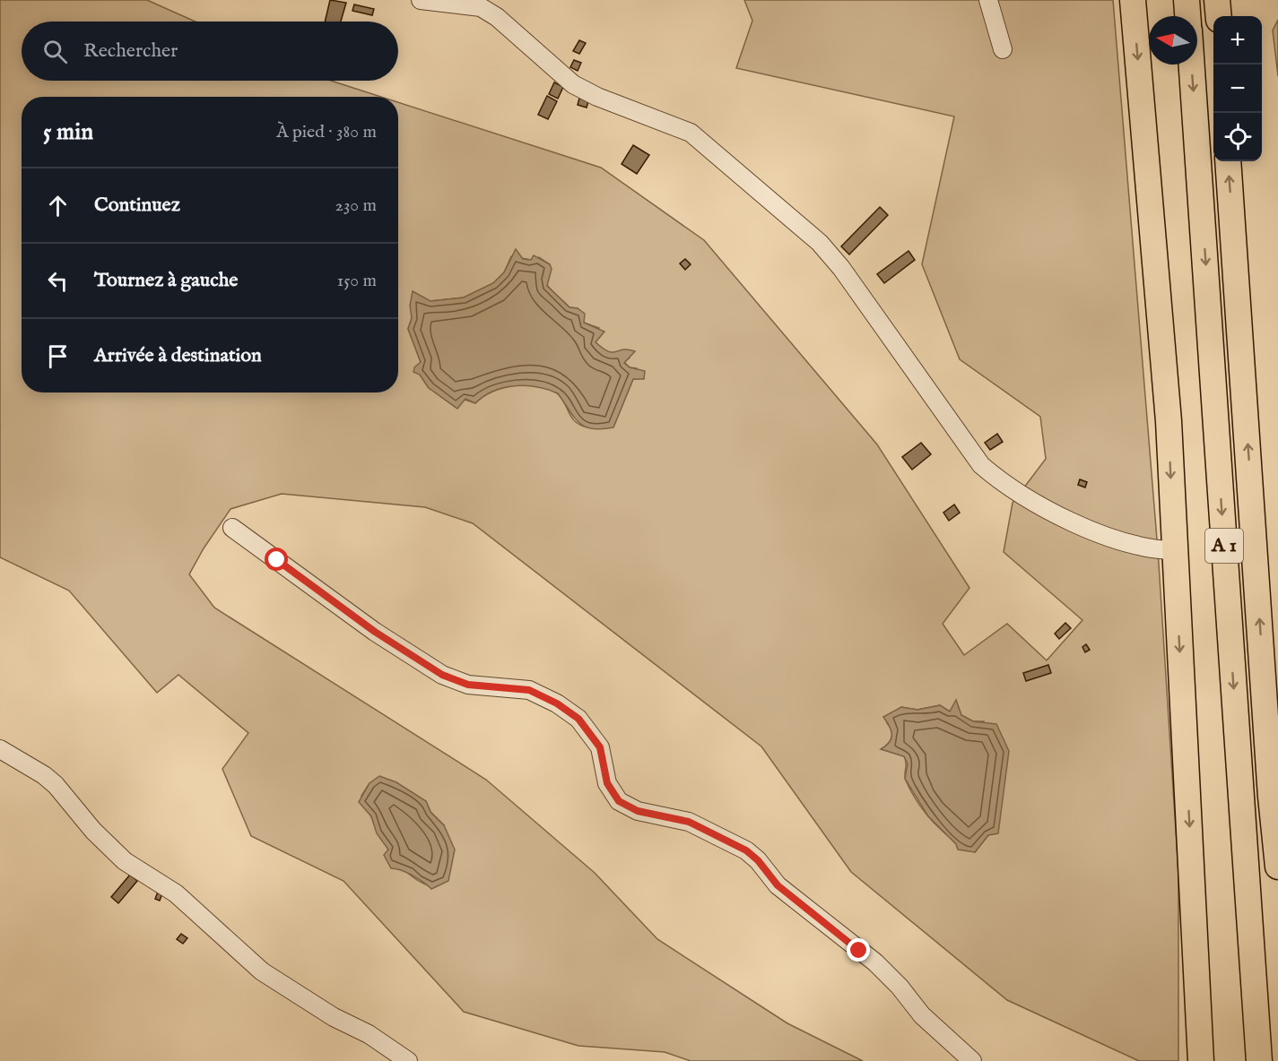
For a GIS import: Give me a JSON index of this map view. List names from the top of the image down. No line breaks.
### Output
{"streets":{"highway":["A 1"]},"north":"left","page":{"map_buttons":["+","−"],"search":"Rechercher","heading":["5 min","À pied · 380 m"],"list":[["Continuez","230 m"],["Tournez à gauche","150 m"],"Arrivée à destination"]}}
